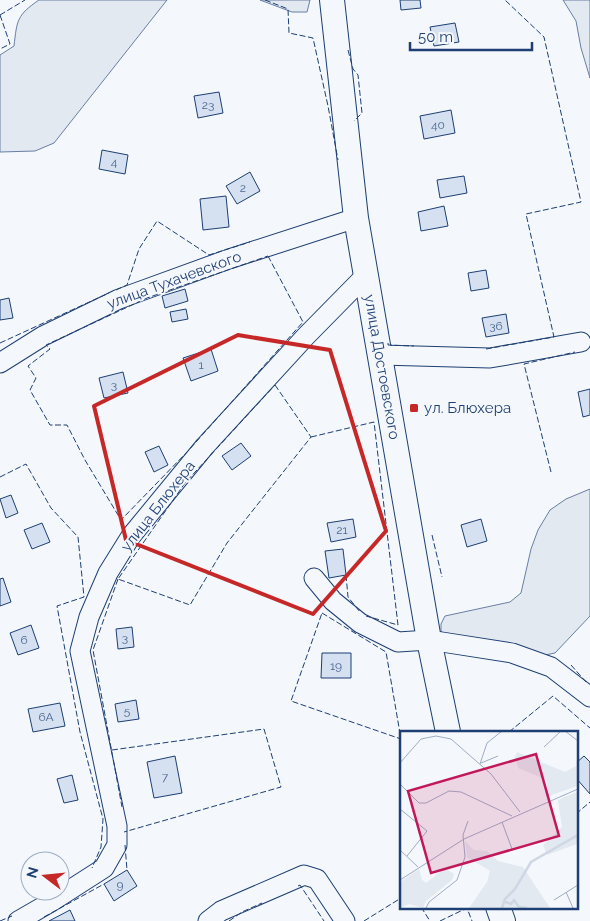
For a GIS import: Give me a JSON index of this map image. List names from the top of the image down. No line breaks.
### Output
{"streets":{"main road":["улица Достоевского"],"street":["улица Тухачевского","улица Блюхера"]},"crossings":[["улица Тухачевского","улица Достоевского"],["улица Достоевского","улица Блюхера"]],"places":{"transit":["ул. Блюхера"]},"house_numbers":["23","40","4","2","36","1","3","21","3","6","19","5","6А","7","9"],"scale_bar":"50 m","north":"left"}
